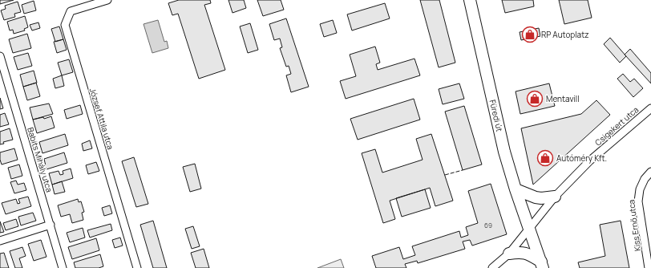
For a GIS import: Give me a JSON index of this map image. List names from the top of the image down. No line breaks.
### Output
{"streets":{"main road":["Füredi út"],"street":["József Attila utca","Csigekert utca","Babits Mihály utca","Kiss Ernő utca"]},"crossings":[["Füredi út","Csigekert utca"]],"places":{"shop":["RP Autoplatz","Mentavill","Autóméry Kft."]},"house_numbers":["69"]}
